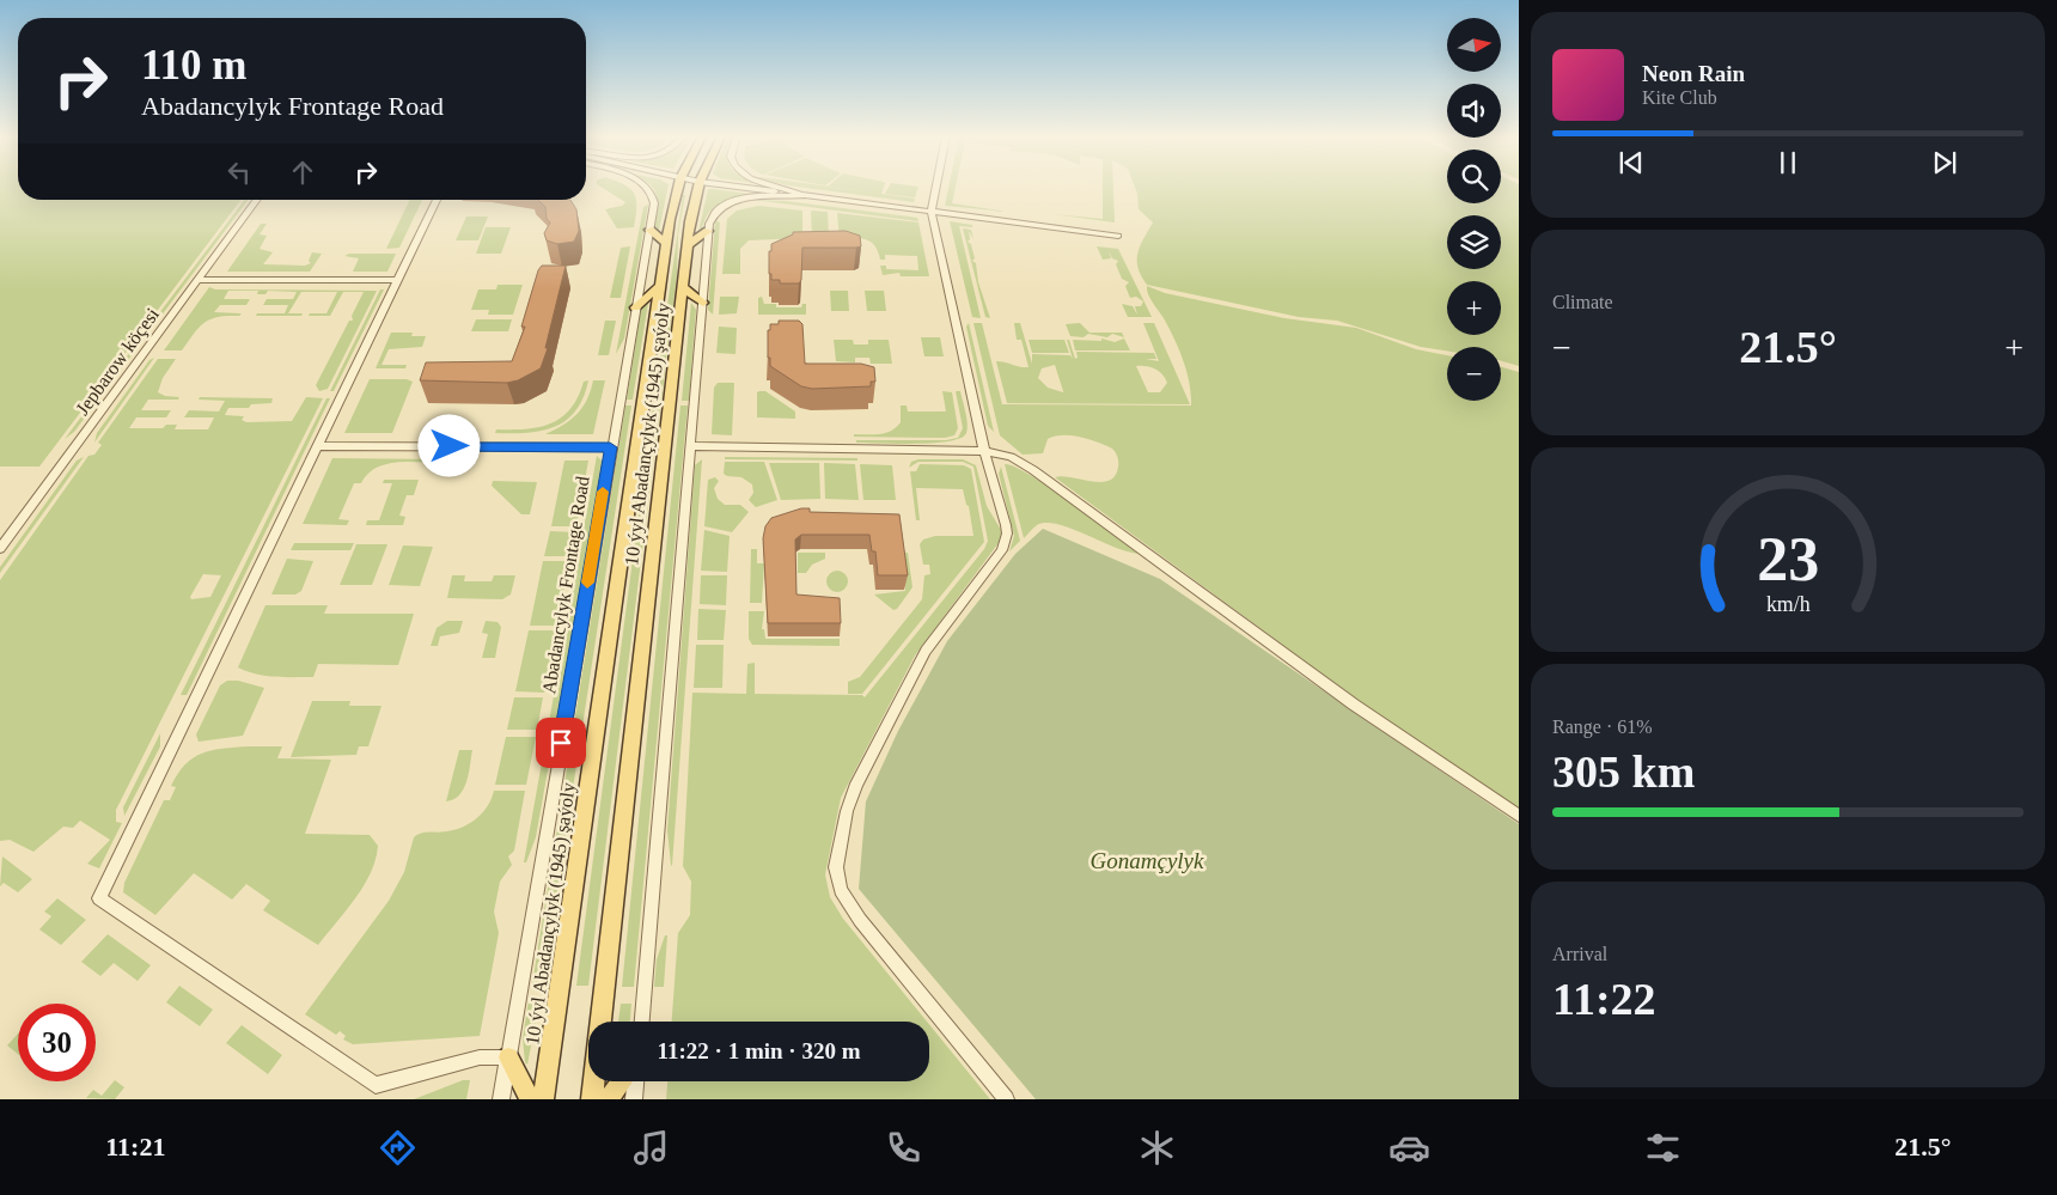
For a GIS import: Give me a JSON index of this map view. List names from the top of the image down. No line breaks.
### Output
{"streets":{"main road":["10 ýyl Abadançylyk (1945) şaýoly"],"street":["Jepbarow köçesi","Abadancylyk Frontage Road"]},"parks":["Gonamçylyk"],"north":"right","page":{"map_buttons":["+","−"],"turn":["110 m","Abadancylyk Frontage Road"],"song":["Neon Rain","Kite Club"],"tile":["Climate",["Range · 61%","305 km"],["Arrival","11:22"]],"heat":["−","21.5°","+"],"limit":"30","trip":"11:22 · 1 min · 320 m","tabs":["11:21","21.5°"],"gauge":["23","km/h"]}}
